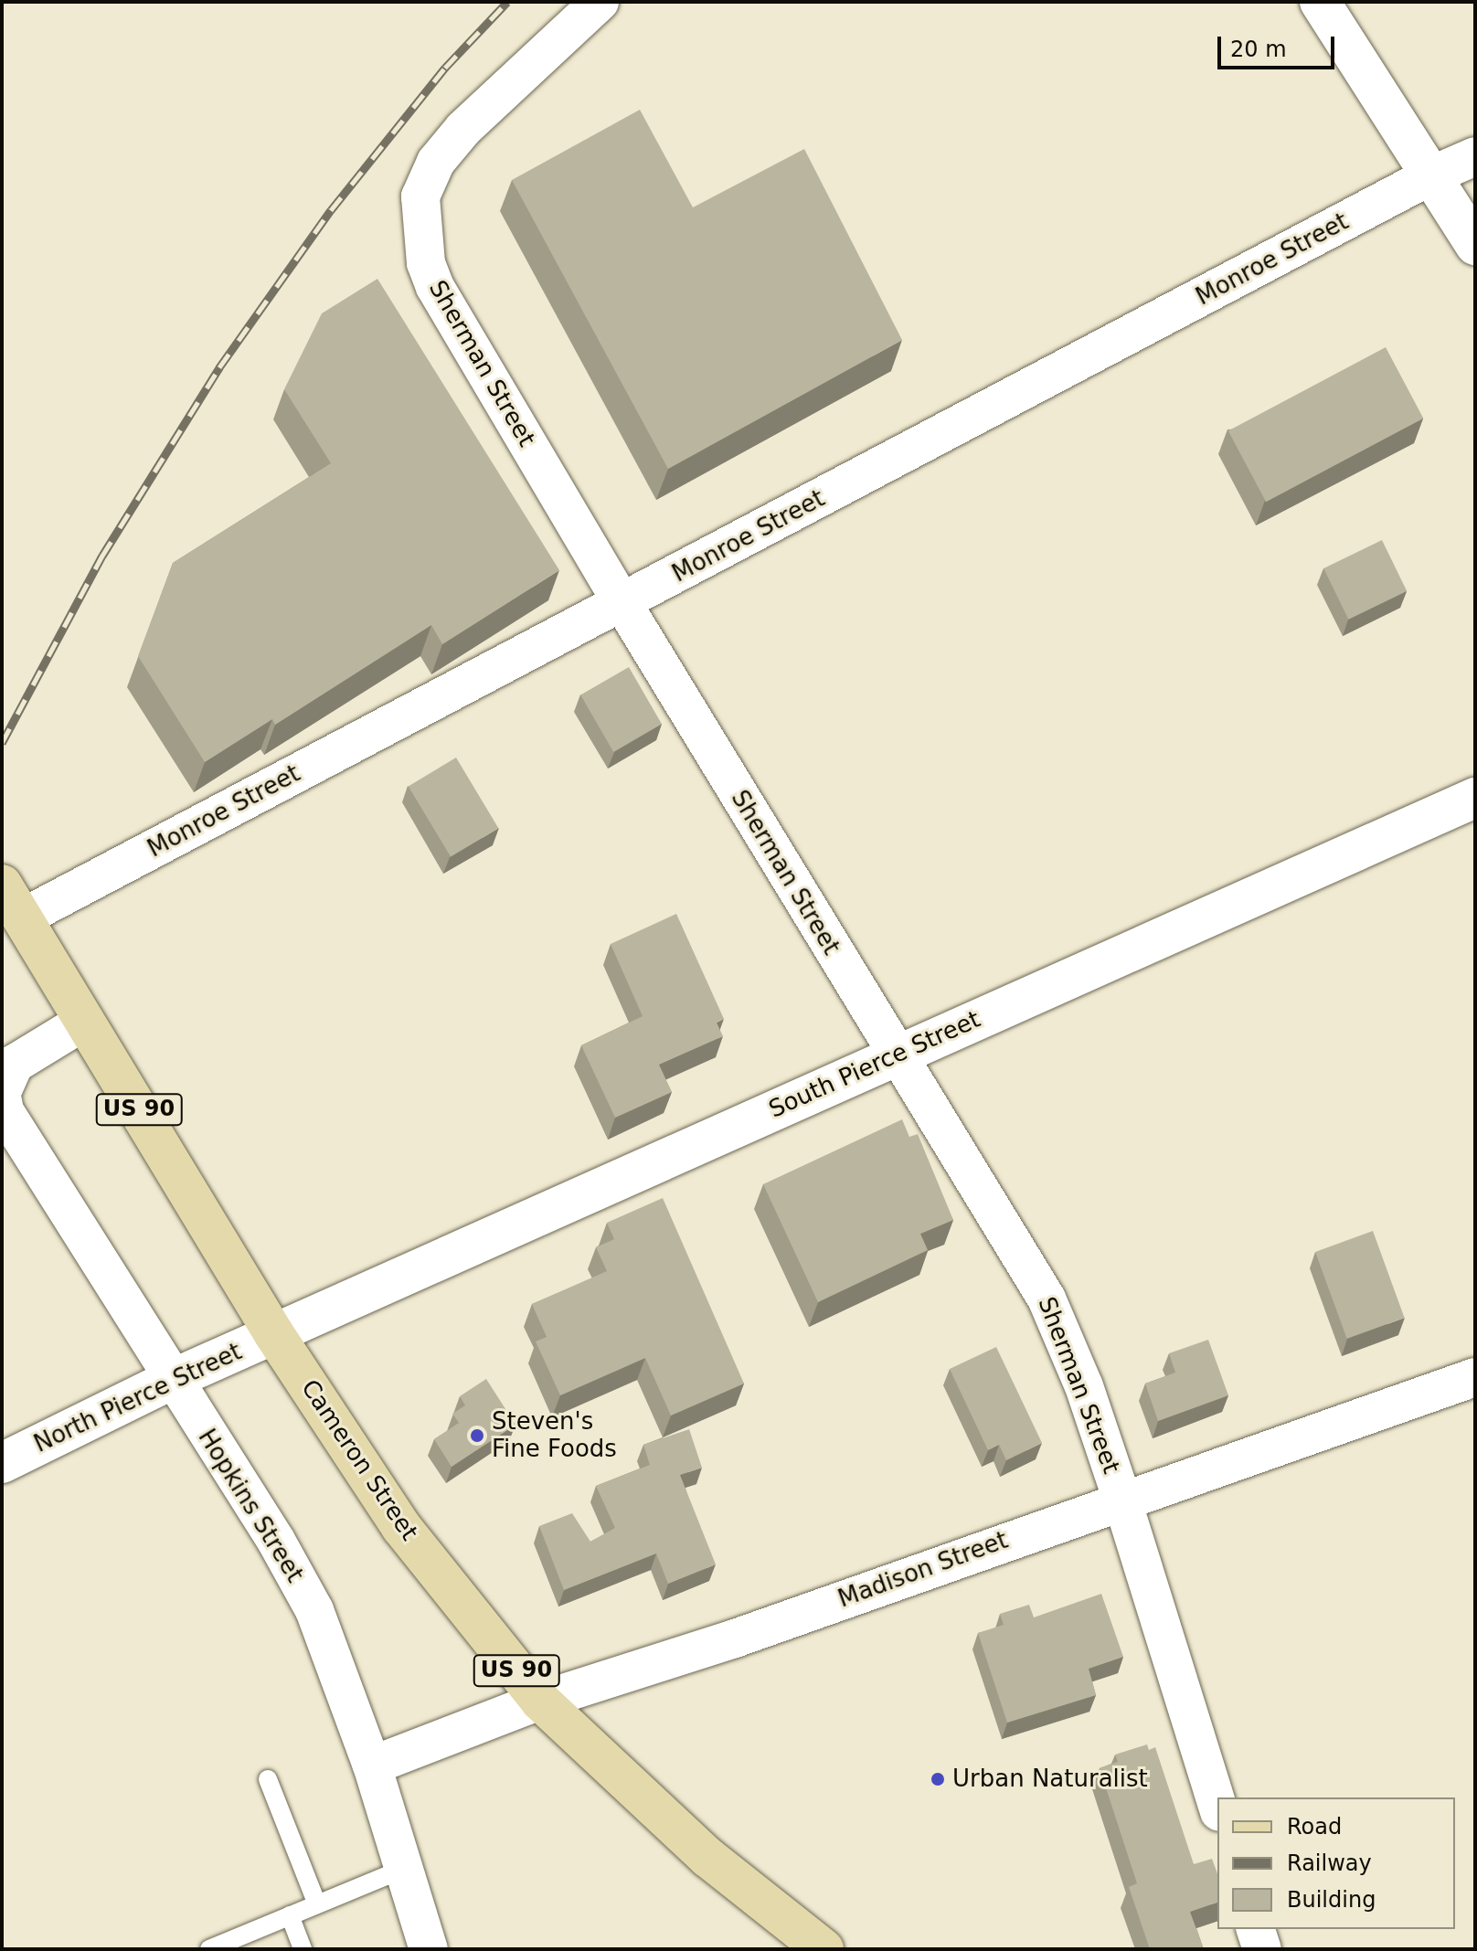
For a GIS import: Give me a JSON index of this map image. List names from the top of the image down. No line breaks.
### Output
{"streets":{"main road":["US 90","Cameron Street"],"street":["Monroe Street","Sherman Street","South Pierce Street","North Pierce Street","Hopkins Street","Madison Street"]},"crossings":[["Monroe Street","Sherman Street"],["Monroe Street","Cameron Street"],["Sherman Street","South Pierce Street"],["Sherman Street","Madison Street"],["South Pierce Street","North Pierce Street"],["South Pierce Street","Cameron Street"],["North Pierce Street","Cameron Street"],["North Pierce Street","Hopkins Street"],["Cameron Street","Hopkins Street"],["Cameron Street","Madison Street"],["Hopkins Street","Madison Street"]],"places":["Steven's Fine Foods","Urban Naturalist"],"legend":["Road","Railway","Building"],"scale_bar":"20 m"}
